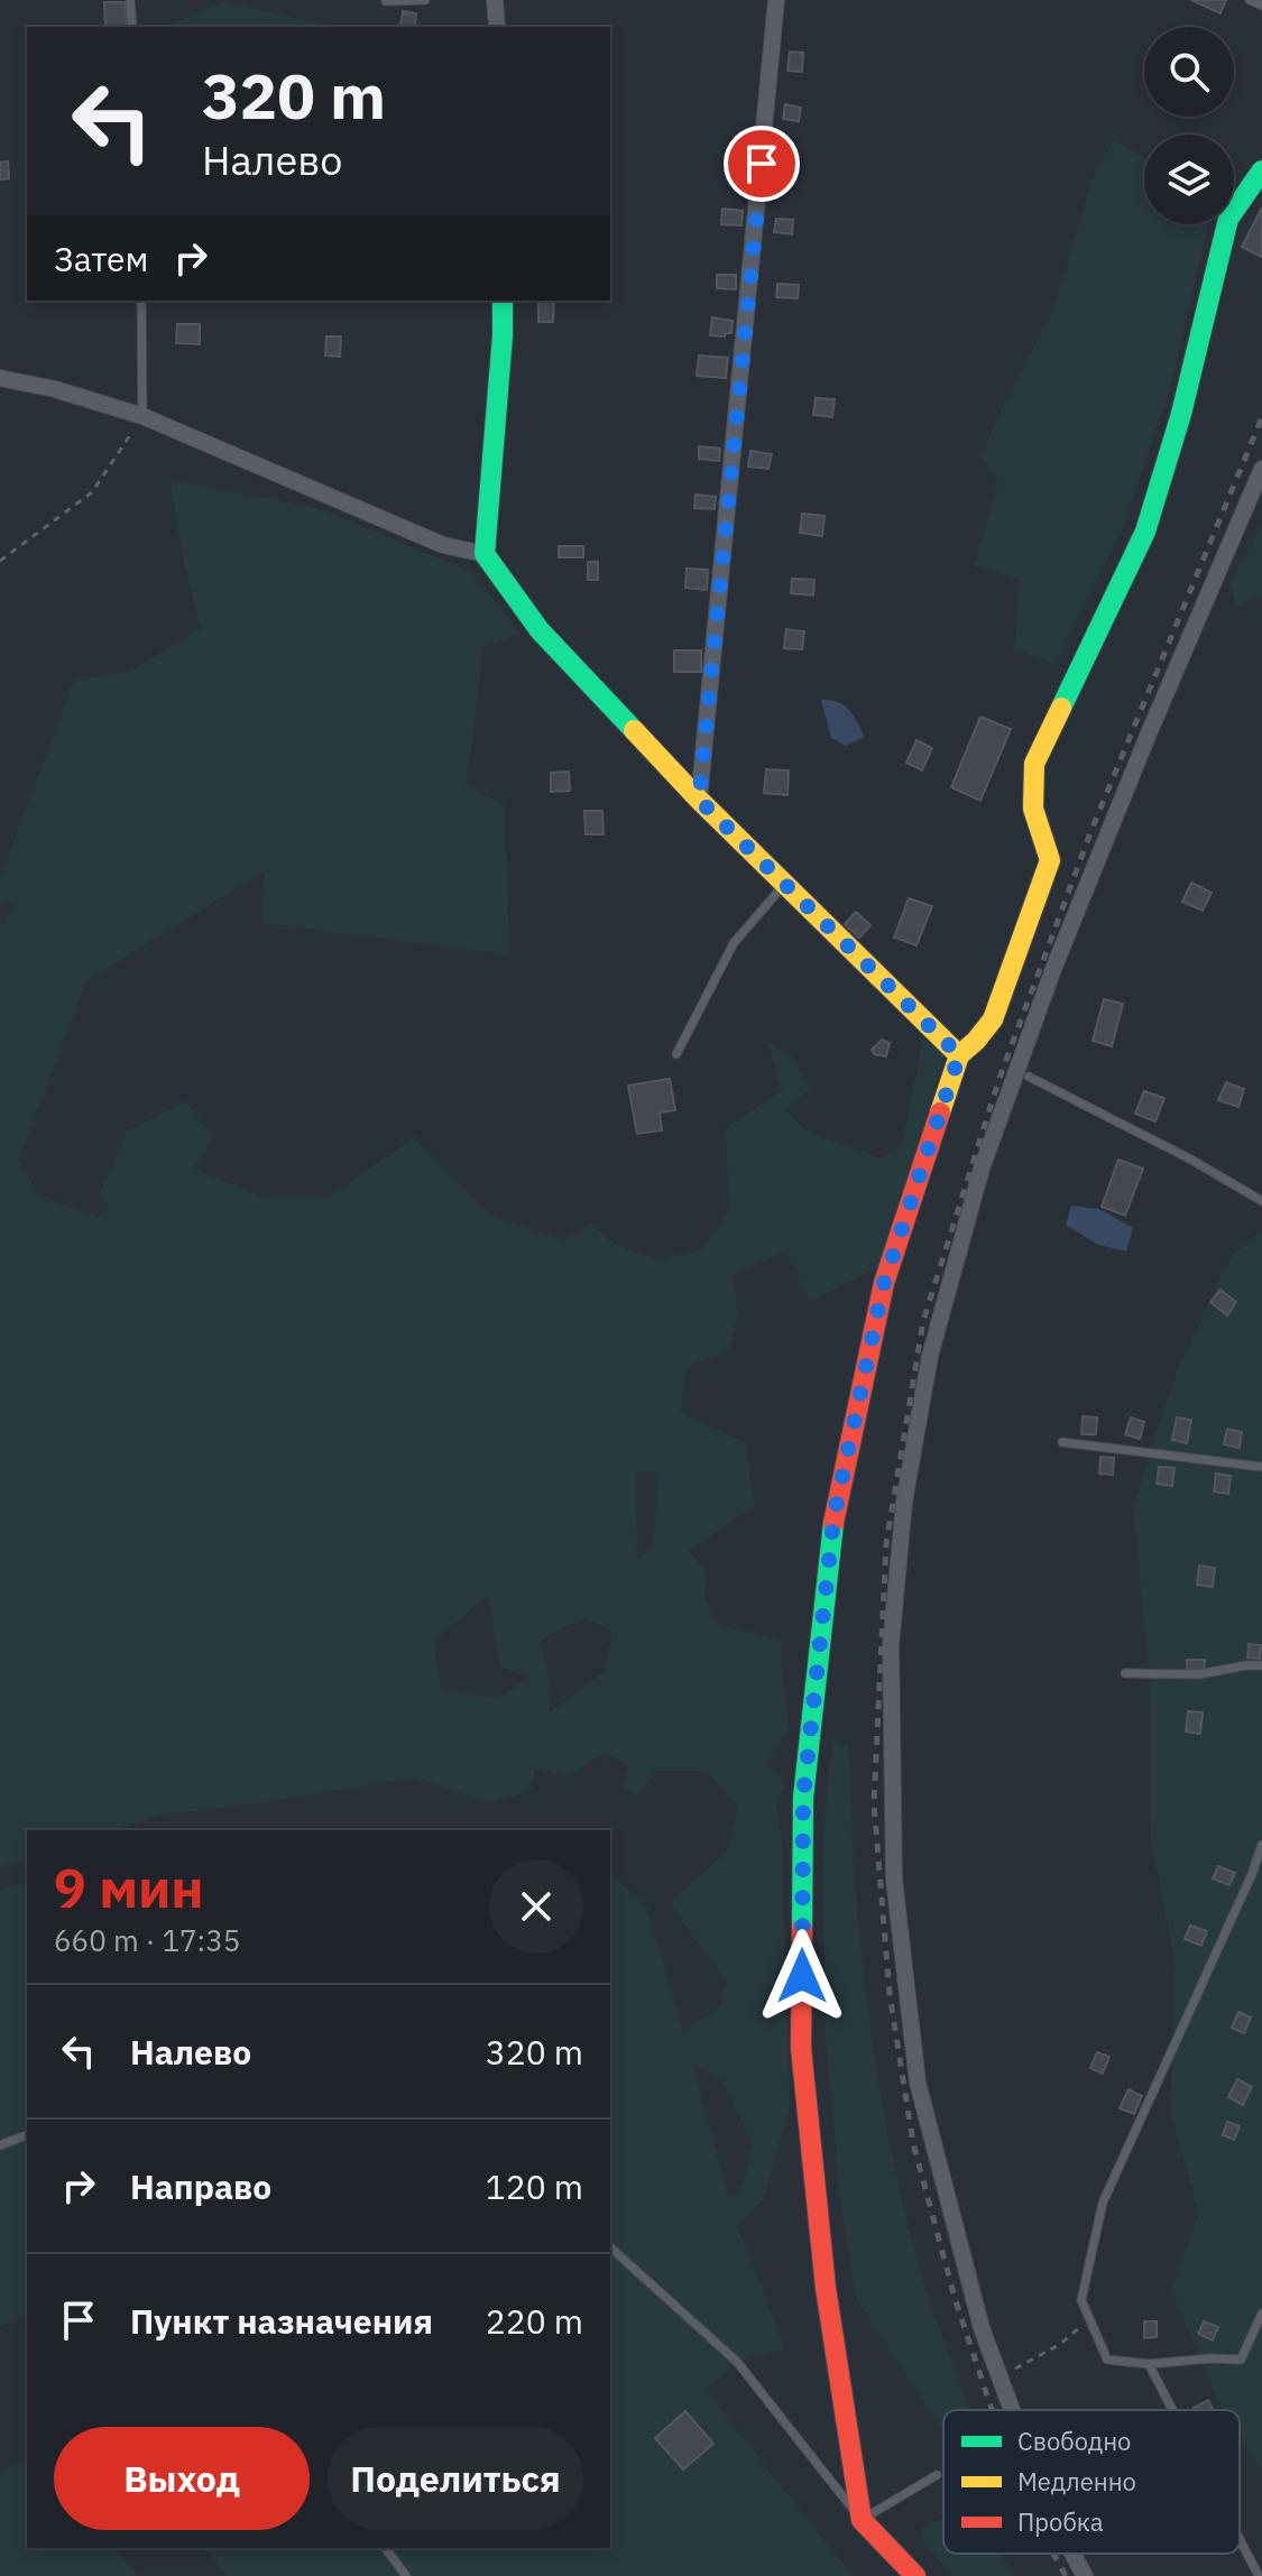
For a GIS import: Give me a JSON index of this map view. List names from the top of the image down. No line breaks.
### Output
{"legend":["Свободно","Медленно","Пробка"],"page":{"turn":["320 m","Налево"],"then":"Затем","heading":["9 мин","660 m · 17:35"],"list":[{"name":"Налево","value":"320 m"},{"name":"Направо","value":"120 m"},{"name":"Пункт назначения","value":"220 m"}],"buttons":["Выход","Поделиться"]}}
